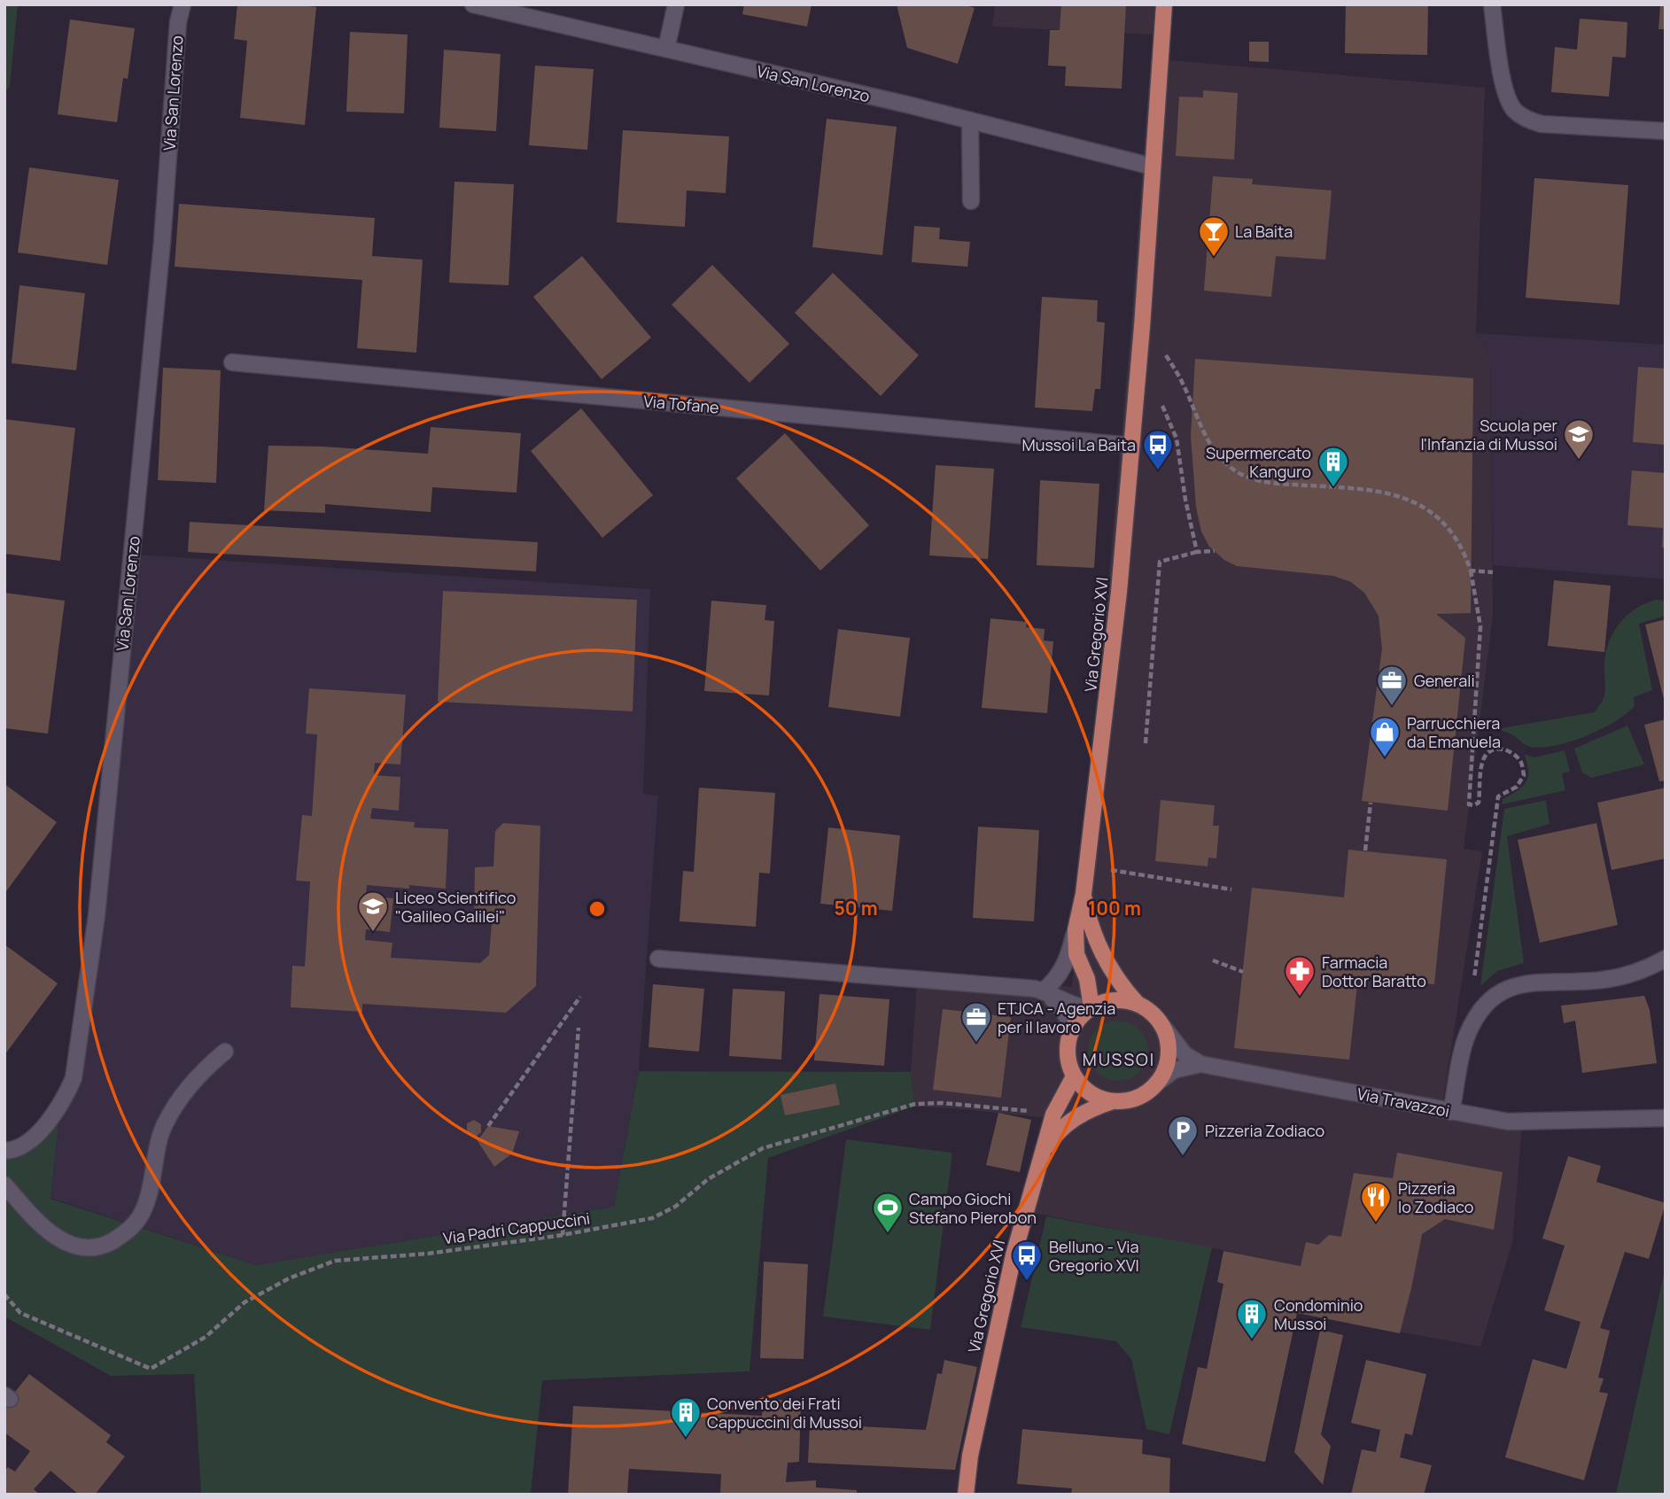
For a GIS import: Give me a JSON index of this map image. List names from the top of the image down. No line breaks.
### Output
{"streets":{"main road":["Via Gregorio XVI"],"street":["Via San Lorenzo","Via Tofane","Via Travazzoi"],"path":["Via Padri Cappuccini"]},"crossings":[["Via San Lorenzo","Via Gregorio XVI"],["Via Tofane","Via Gregorio XVI"],["Via Gregorio XVI","Via Travazzoi"],["Via Gregorio XVI","Via Padri Cappuccini"]],"districts":["MUSSOI"],"places":{"bar":["La Baita"],"school or university":["Scuola per l'Infanzia di Mussoi","Liceo Scientifico \"Galileo Galilei\""],"bus stop":["Mussoi La Baita","Belluno - Via Gregorio XVI"],"building":["Supermercato Kanguro","Condominio Mussoi","Convento dei Frati Cappuccini di Mussoi"],"office":["Generali","ETJCA - Agenzia per il lavoro"],"shop":["Parrucchiera da Emanuela"],"pharmacy":["Farmacia Dottor Baratto"],"parking":["Pizzeria Zodiaco"],"restaurant":["Pizzeria lo Zodiaco"],"sports":["Campo Giochi Stefano Pierobon"]},"rings":["50 m","100 m"]}
